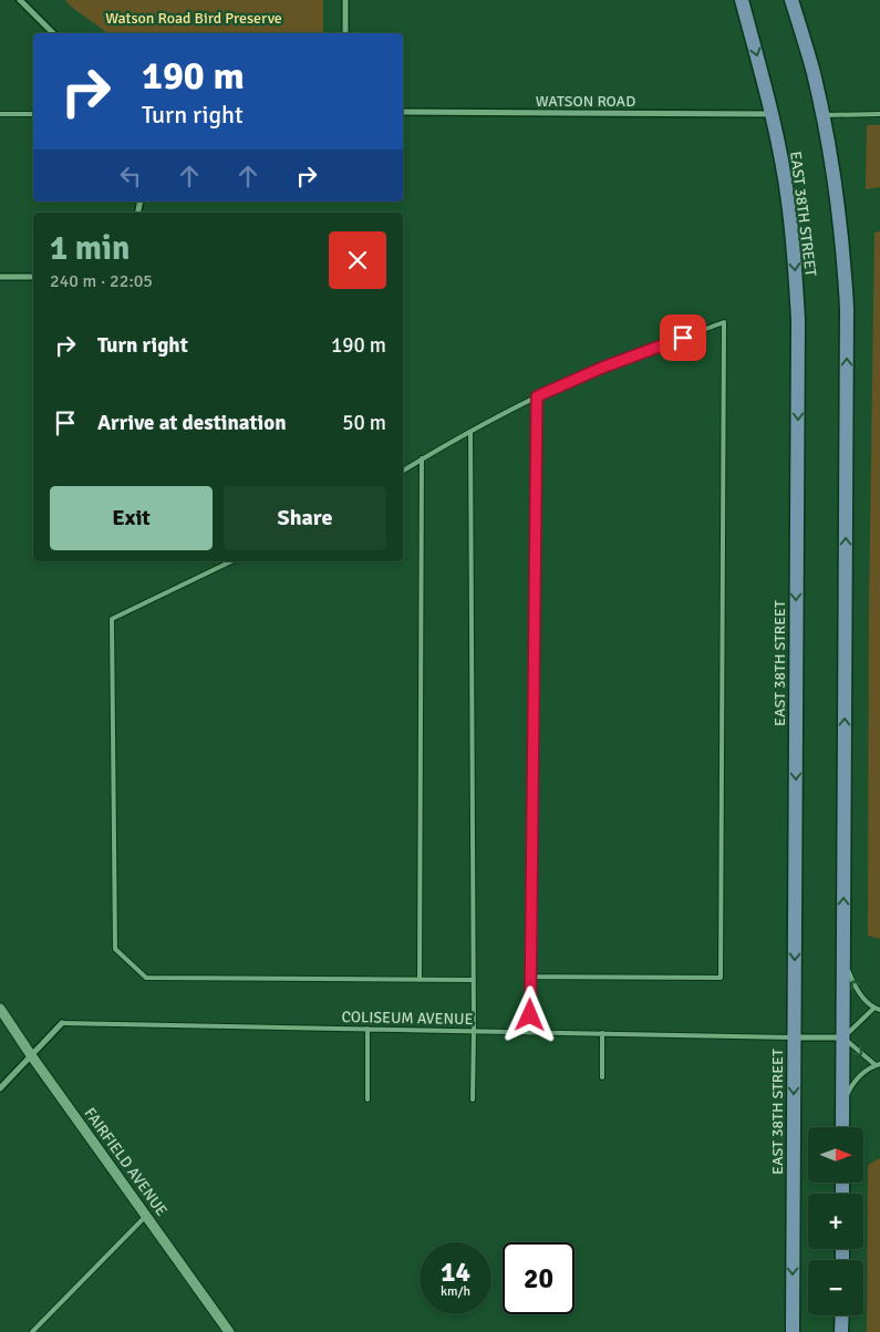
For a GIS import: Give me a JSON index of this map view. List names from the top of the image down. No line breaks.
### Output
{"streets":{"main road":["EAST 38TH STREET"],"street":["WATSON ROAD","COLISEUM AVENUE","FAIRFIELD AVENUE"]},"crossings":[["WATSON ROAD","EAST 38TH STREET"],["EAST 38TH STREET","COLISEUM AVENUE"],["COLISEUM AVENUE","FAIRFIELD AVENUE"]],"parks":["Watson Road Bird Preserve"],"north":"right","page":{"turn":["190 m","Turn right"],"heading":["1 min","240 m · 22:05"],"list":[{"name":"Turn right","value":"190 m"},{"name":"Arrive at destination","value":"50 m"}],"buttons":["Exit","Share"],"map_buttons":["+","−"],"speed":"14 km/h","limit":"20"}}
